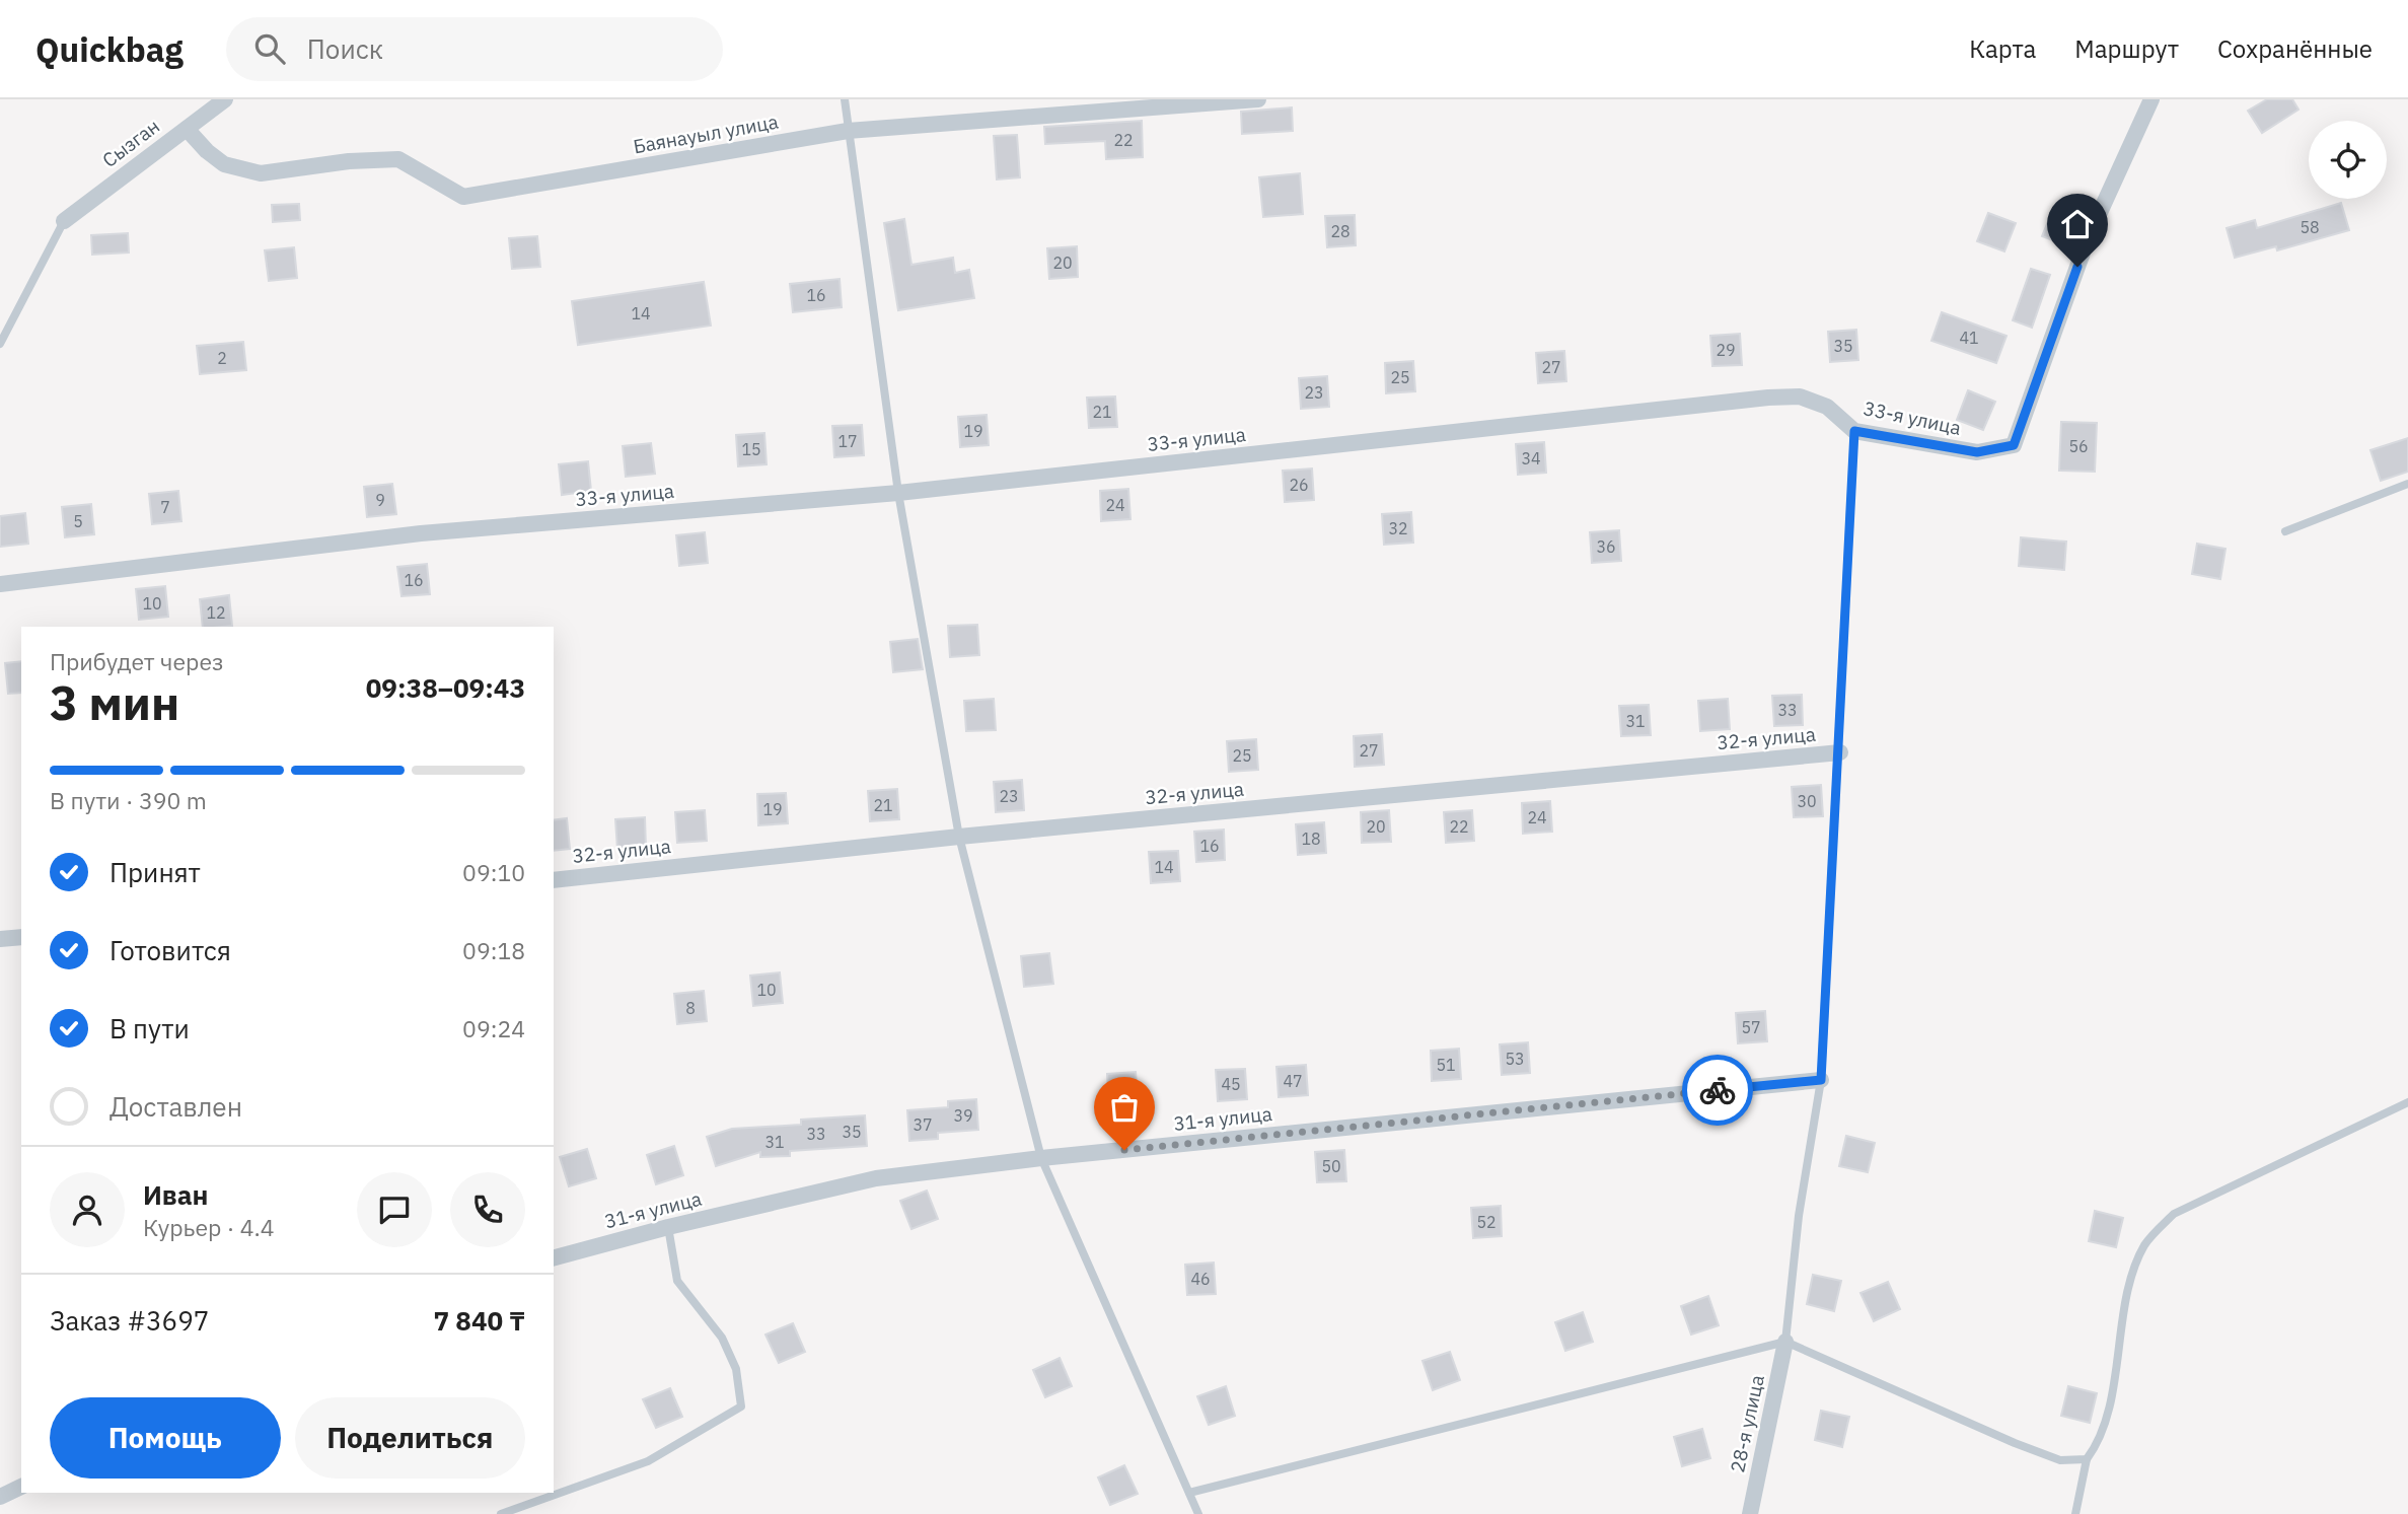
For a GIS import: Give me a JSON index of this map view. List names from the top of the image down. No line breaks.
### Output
{"streets":{"street":["Баянауыл улица","Сызган","33-я улица","32-я улица","31-я улица","28-я улица"]},"crossings":[["Баянауыл улица","Сызган"]],"house_numbers":["22","58","28","20","16","14","41","35","29","2","27","25","23","21","19","17","56","15","34","26","9","24","7","5","32","36","16","10","12","33","31","27","25","23","30","21","19","24","20","22","18","16","14","10","8","57","53","51","47","45","39","37","35","33","31","50","52","46"],"page":{"header":"Quickbag","search":"Поиск","nav":["Карта","Маршрут","Сохранённые"],"heading":["3 мин","Прибудет через","09:38–09:43"],"panel":["Иван","Курьер · 4.4","Заказ #3697","7 840 ₸"],"bar":"В пути · 390 m","list":[["Принят","09:10"],["Готовится","09:18"],["В пути","09:24"],"Доставлен"],"buttons":["Помощь","Поделиться"]}}
